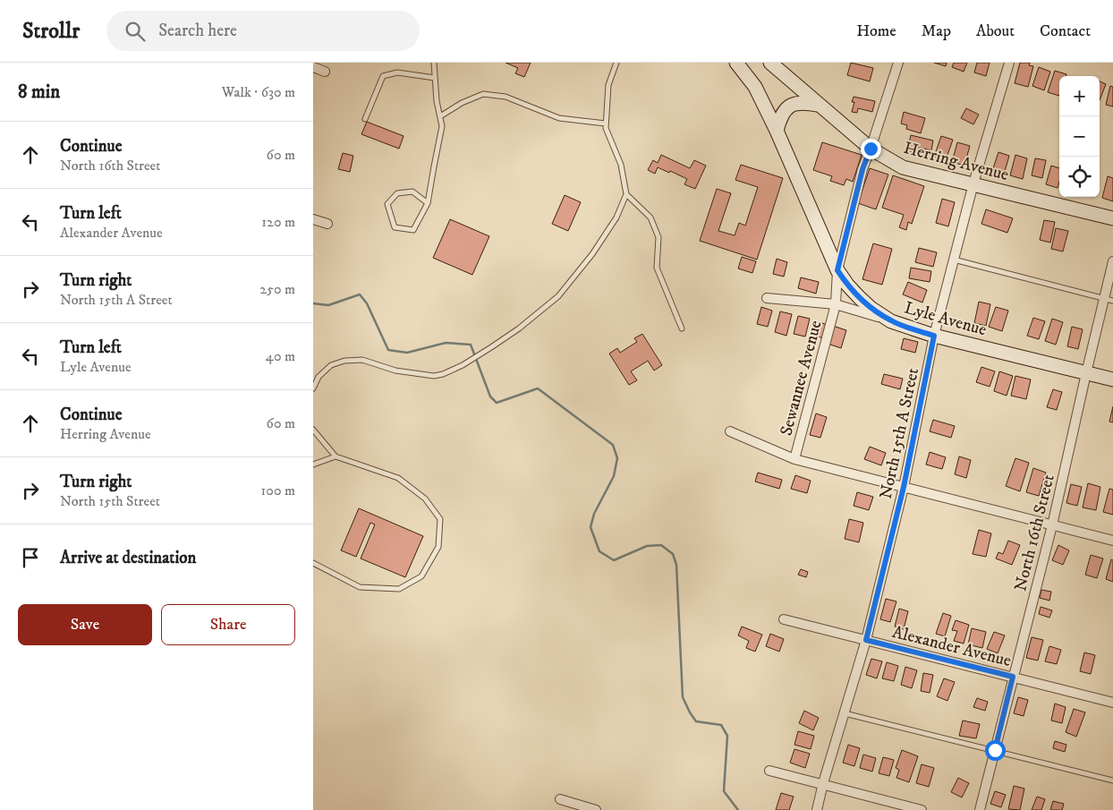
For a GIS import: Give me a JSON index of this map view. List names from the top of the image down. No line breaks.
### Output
{"streets":{"main road":["Herring Avenue","Lyle Avenue"],"street":["Sewannee Avenue","North 15th A Street","North 16th Street","Alexander Avenue"]},"crossings":[["Herring Avenue","Sewannee Avenue"],["Herring Avenue","North 15th A Street"],["Lyle Avenue","Sewannee Avenue"],["Lyle Avenue","North 15th A Street"],["Lyle Avenue","North 16th Street"],["North 15th A Street","Alexander Avenue"],["North 16th Street","Alexander Avenue"]],"page":{"header":"Strollr","search":"Search here","nav":["Home","Map","About","Contact"],"heading":["8 min","Walk · 630 m"],"map_buttons":["+","−"],"list":[["Continue","North 16th Street","60 m"],["Turn left","Alexander Avenue","120 m"],["Turn right","North 15th A Street","250 m"],["Turn left","Lyle Avenue","40 m"],["Continue","Herring Avenue","60 m"],["Turn right","North 15th Street","100 m"],"Arrive at destination"],"buttons":["Save","Share"]}}
